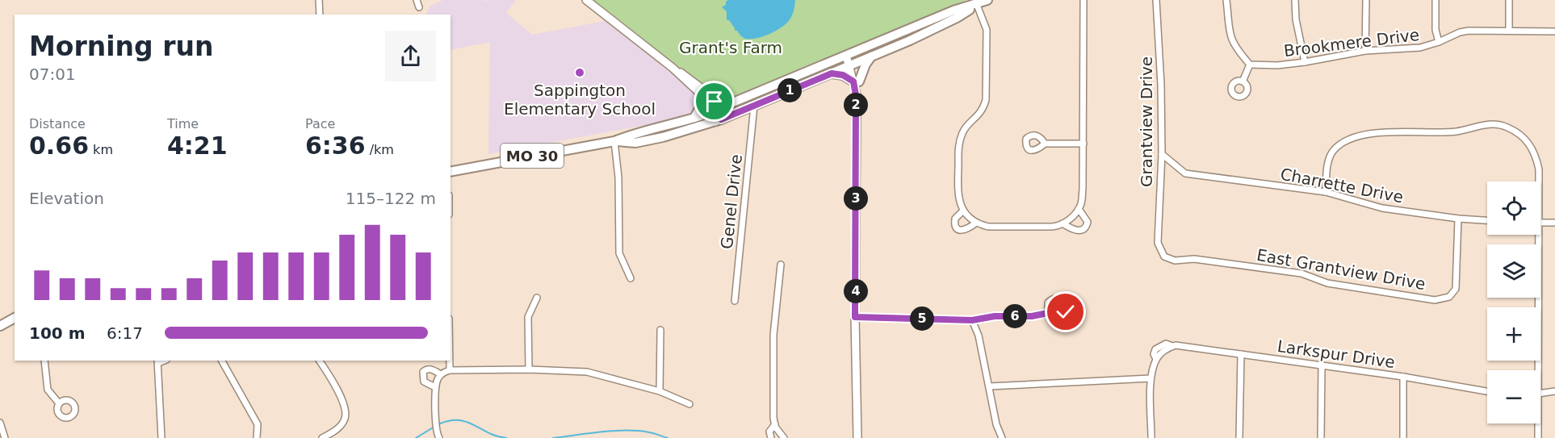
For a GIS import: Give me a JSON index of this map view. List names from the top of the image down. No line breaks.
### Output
{"streets":{"main road":["MO 30"],"street":["Brookmere Drive","Grantview Drive","Charrette Drive","Genel Drive","East Grantview Drive","Larkspur Drive"]},"crossings":[["Grantview Drive","Charrette Drive"],["Grantview Drive","East Grantview Drive"],["MO 30","Genel Drive"],["Charrette Drive","East Grantview Drive"]],"parks":["Grant's Farm"],"places":["Sappington Elementary School"],"page":{"heading":["Morning run","07:01"],"pins":["1","2","3","4","6","5"],"stats":[["Distance","0.66 km"],["Time","4:21"],["Pace","6:36 /km"]],"chart":["Elevation","115–122 m"],"map_buttons":["+","−"],"list":[{"name":"100 m","note":"6:17"}]}}
